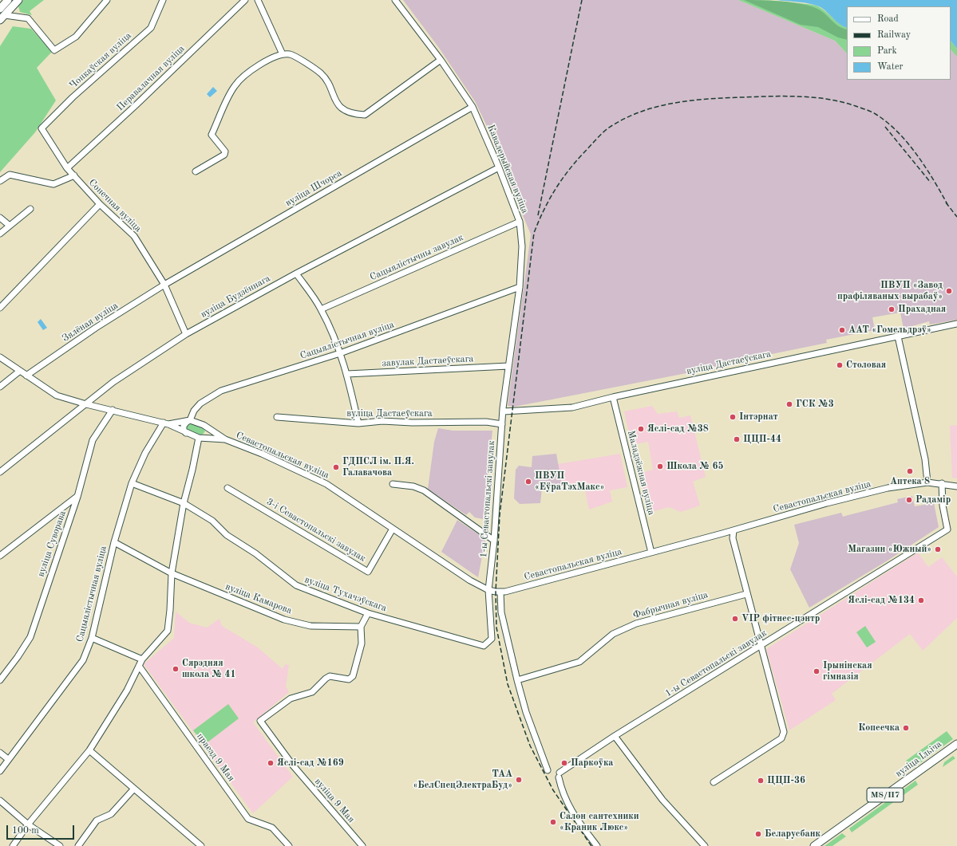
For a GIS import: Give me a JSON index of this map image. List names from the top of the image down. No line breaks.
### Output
{"streets":{"main road":["вуліца Ільіча","М8/П7"],"street":["Чонкаўская вуліца","Перавалачная вуліца","Кавалерыйская вуліца","вуліца Шчорса","Сонечная вуліца","Сацыялістычны завулак","вуліца Будзённага","Зялёная вуліца","Сацыялістычная вуліца","завулак Дастаеўскага","вуліца Дастаеўскага","Севастопальская вуліца","Маладзёжная вуліца","1-ы Севастопальскі завулак","3-і Севастопальскі завулак","вуліца Суворава","вуліца Тухачэўскага","вуліца Камарова","Фабрычная вуліца","праезд 9 Мая","вуліца 9 Мая"]},"crossings":[["Чонкаўская вуліца","Сонечная вуліца"],["Перавалачная вуліца","Сонечная вуліца"],["Кавалерыйская вуліца","вуліца Шчорса"],["Кавалерыйская вуліца","Сацыялістычны завулак"],["Кавалерыйская вуліца","вуліца Будзённага"],["Кавалерыйская вуліца","Сацыялістычная вуліца"],["Кавалерыйская вуліца","завулак Дастаеўскага"],["Кавалерыйская вуліца","вуліца Дастаеўскага"],["Кавалерыйская вуліца","1-ы Севастопальскі завулак"],["вуліца Шчорса","Сонечная вуліца"],["вуліца Шчорса","Зялёная вуліца"],["Сонечная вуліца","вуліца Будзённага"],["Сонечная вуліца","Зялёная вуліца"],["вуліца Будзённага","Севастопальская вуліца"],["Зялёная вуліца","Севастопальская вуліца"],["Сацыялістычная вуліца","Севастопальская вуліца"],["Сацыялістычная вуліца","вуліца Тухачэўскага"],["Сацыялістычная вуліца","вуліца Камарова"],["вуліца Дастаеўскага","Маладзёжная вуліца"],["вуліца Дастаеўскага","1-ы Севастопальскі завулак"],["Севастопальская вуліца","Маладзёжная вуліца"],["Севастопальская вуліца","1-ы Севастопальскі завулак"],["Севастопальская вуліца","3-і Севастопальскі завулак"],["Севастопальская вуліца","вуліца Суворава"],["Севастопальская вуліца","вуліца Тухачэўскага"],["1-ы Севастопальскі завулак","вуліца Тухачэўскага"],["вуліца Камарова","вуліца 9 Мая"]],"places":["ПВУП «Завод прафіляваных вырабаў»","Прахадная","ААТ «Гомельдрэў»","Столовая","ГСК №3","Інтэрнат","Яслі-сад №38","ЦЦП-44","Школа № 65","ГДПСЛ ім. П.Я. Галавачова","Аптека 8","ПВУП «ЕўраТэхМакс»","Радамір","Магазин «Южный»","Яслі-сад №134","VIP фітнес-цэнтр","Сярэдняя школа № 41","Ірынінская гімназія","Копеечка","Яслі-сад №169","Паркоўка","ТАА «БелСпецЭлектраБуд»","ЦЦП-36","Салон сантехники «Краник Люкс»","Беларусбанк"],"legend":["Road","Railway","Park","Water"],"scale_bar":"100 m"}
